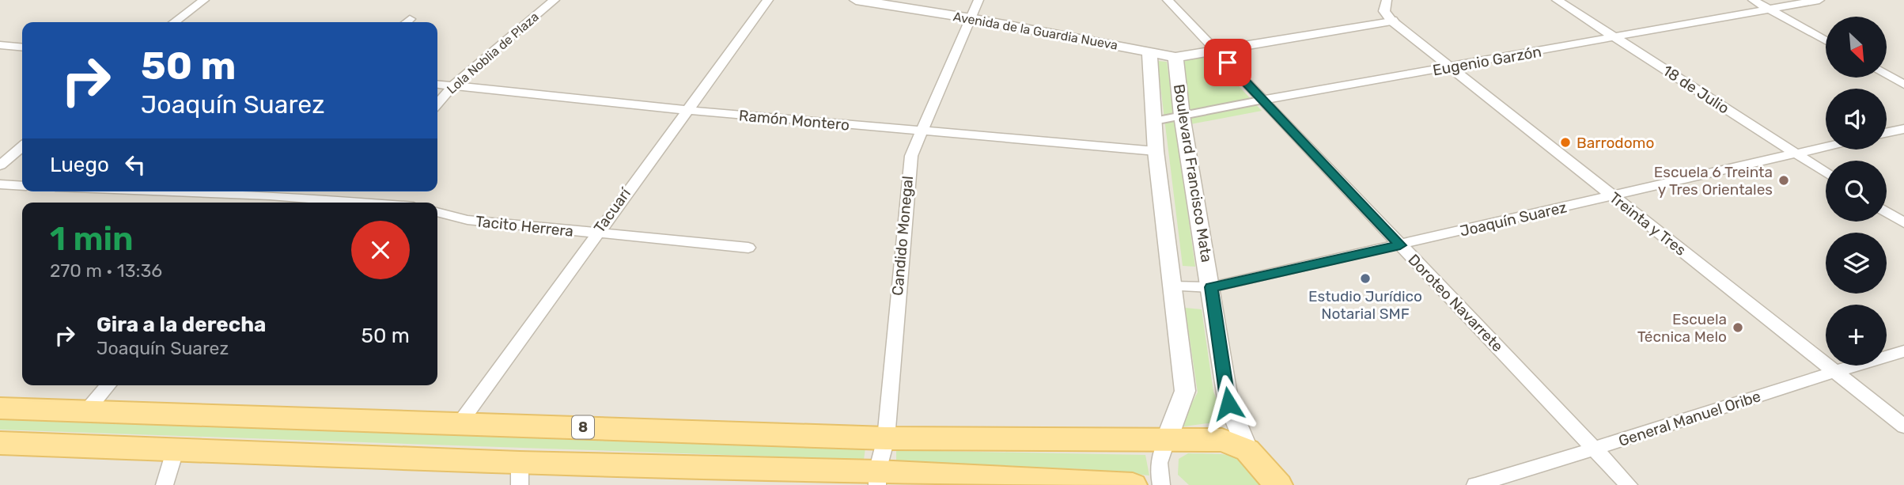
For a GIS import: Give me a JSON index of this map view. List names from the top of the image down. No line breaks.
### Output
{"streets":{"main road":["Boulevard Francisco Mata","8"],"street":["Avenida de la Guardia Nueva","Lola Noblia de Plaza","Eugenio Garzón","18 de Julio","Ramón Montero","Tacuarí","Joaquín Suarez","Treinta y Tres","Tacito Herrera","Candido Monegal","Doroteo Navarrete","General Manuel Oribe"]},"crossings":[["Avenida de la Guardia Nueva","Boulevard Francisco Mata"],["Avenida de la Guardia Nueva","Treinta y Tres"],["Avenida de la Guardia Nueva","Candido Monegal"],["Avenida de la Guardia Nueva","Doroteo Navarrete"],["Lola Noblia de Plaza","Ramón Montero"],["Eugenio Garzón","18 de Julio"],["Eugenio Garzón","Boulevard Francisco Mata"],["Eugenio Garzón","Treinta y Tres"],["Eugenio Garzón","Doroteo Navarrete"],["18 de Julio","Joaquín Suarez"],["Ramón Montero","Boulevard Francisco Mata"],["Ramón Montero","Tacuarí"],["Ramón Montero","Candido Monegal"],["Boulevard Francisco Mata","Joaquín Suarez"],["Boulevard Francisco Mata","8"],["Tacuarí","Tacito Herrera"],["Tacuarí","8"],["Joaquín Suarez","Treinta y Tres"],["Joaquín Suarez","Doroteo Navarrete"],["Treinta y Tres","General Manuel Oribe"],["Candido Monegal","8"],["Doroteo Navarrete","General Manuel Oribe"]],"places":["Barrodomo","Escuela 6 Treinta y Tres Orientales","Estudio Jurídico Notarial SMF","Escuela Técnica Melo"],"north":"bottom right","page":{"map_buttons":"+","turn":["50 m","Joaquín Suarez"],"then":"Luego","heading":["1 min","270 m · 13:36"],"list":[{"name":"Gira a la derecha","note":"Joaquín Suarez","value":"50 m"}]}}
